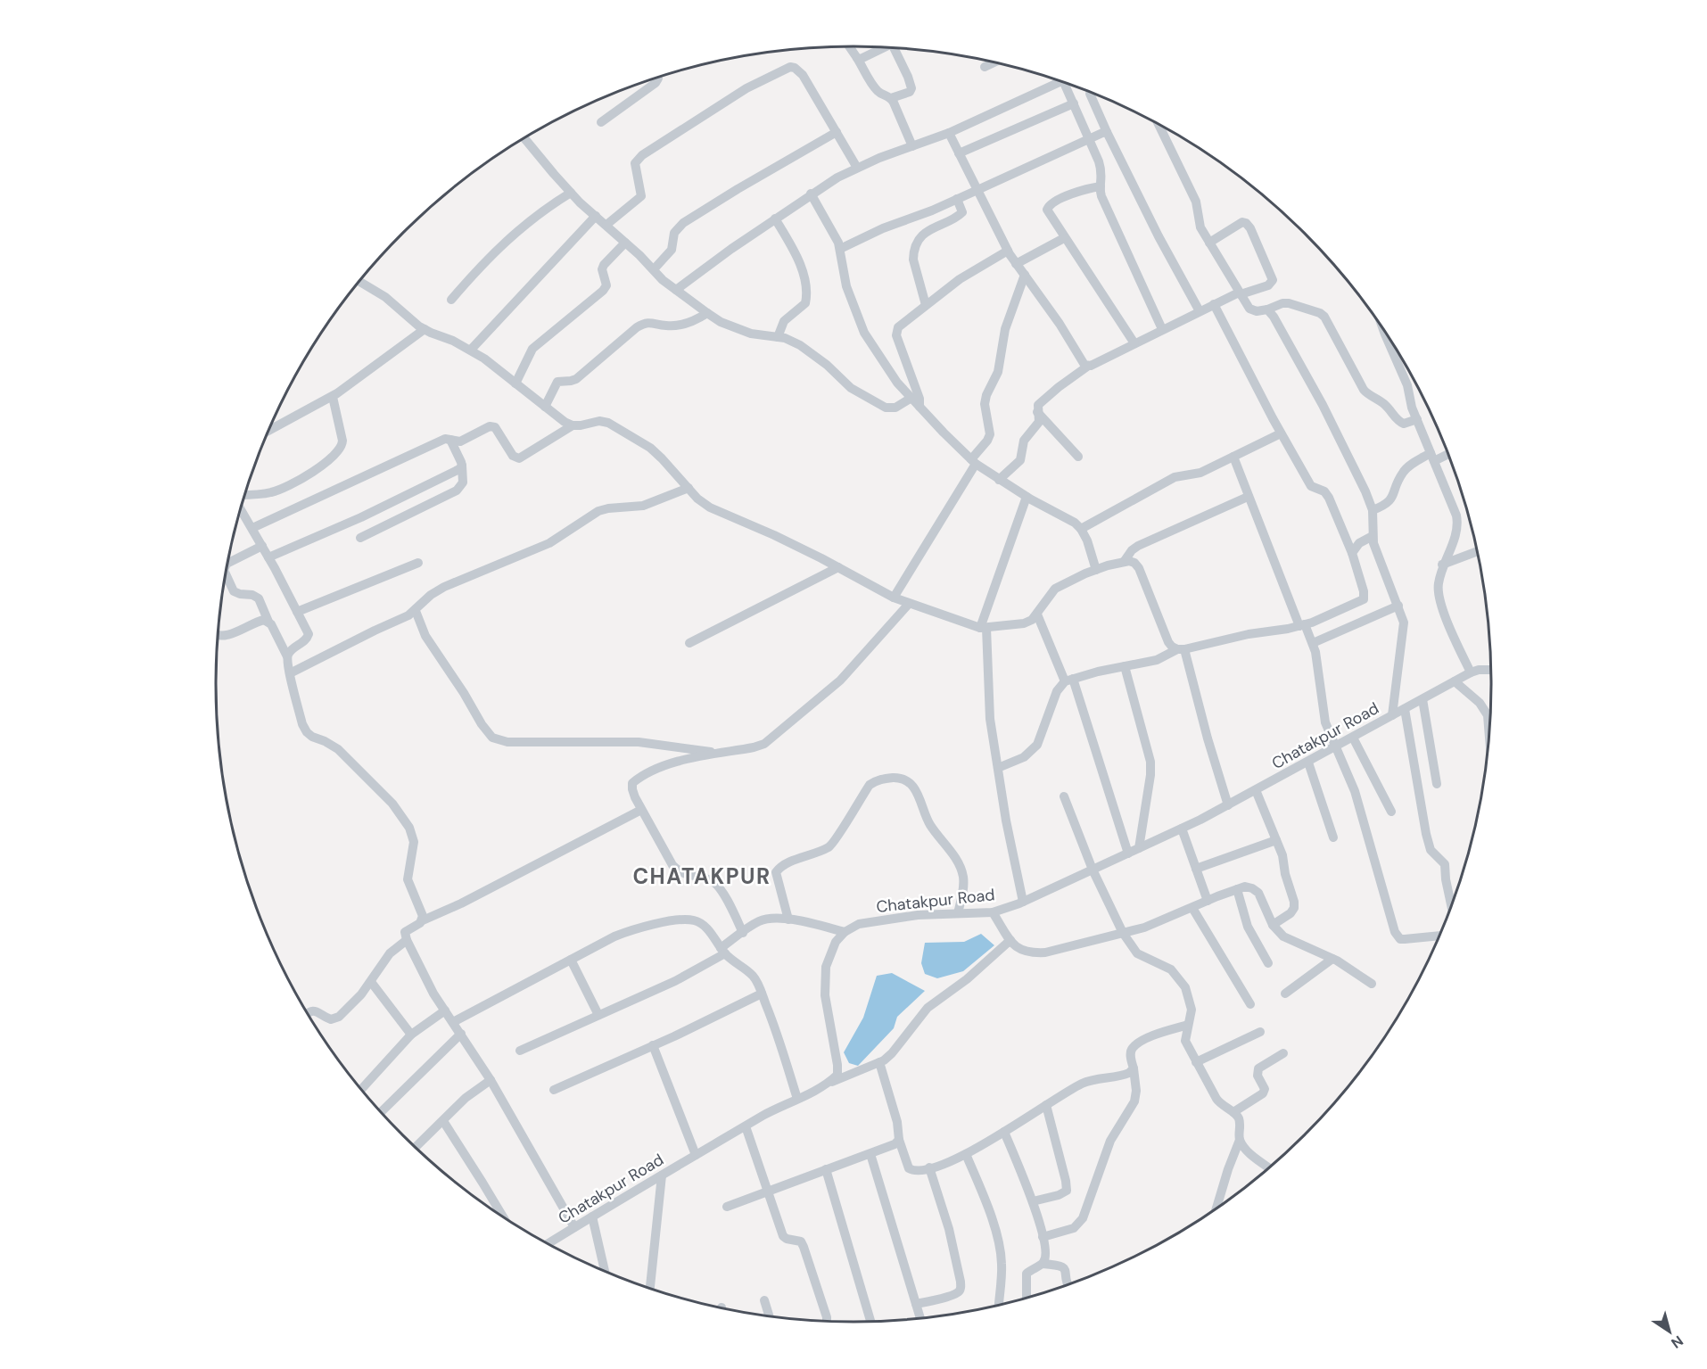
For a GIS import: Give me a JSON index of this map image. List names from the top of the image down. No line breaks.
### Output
{"streets":{"street":["Chatakpur Road"]},"districts":["CHATAKPUR"],"north":"bottom right"}
